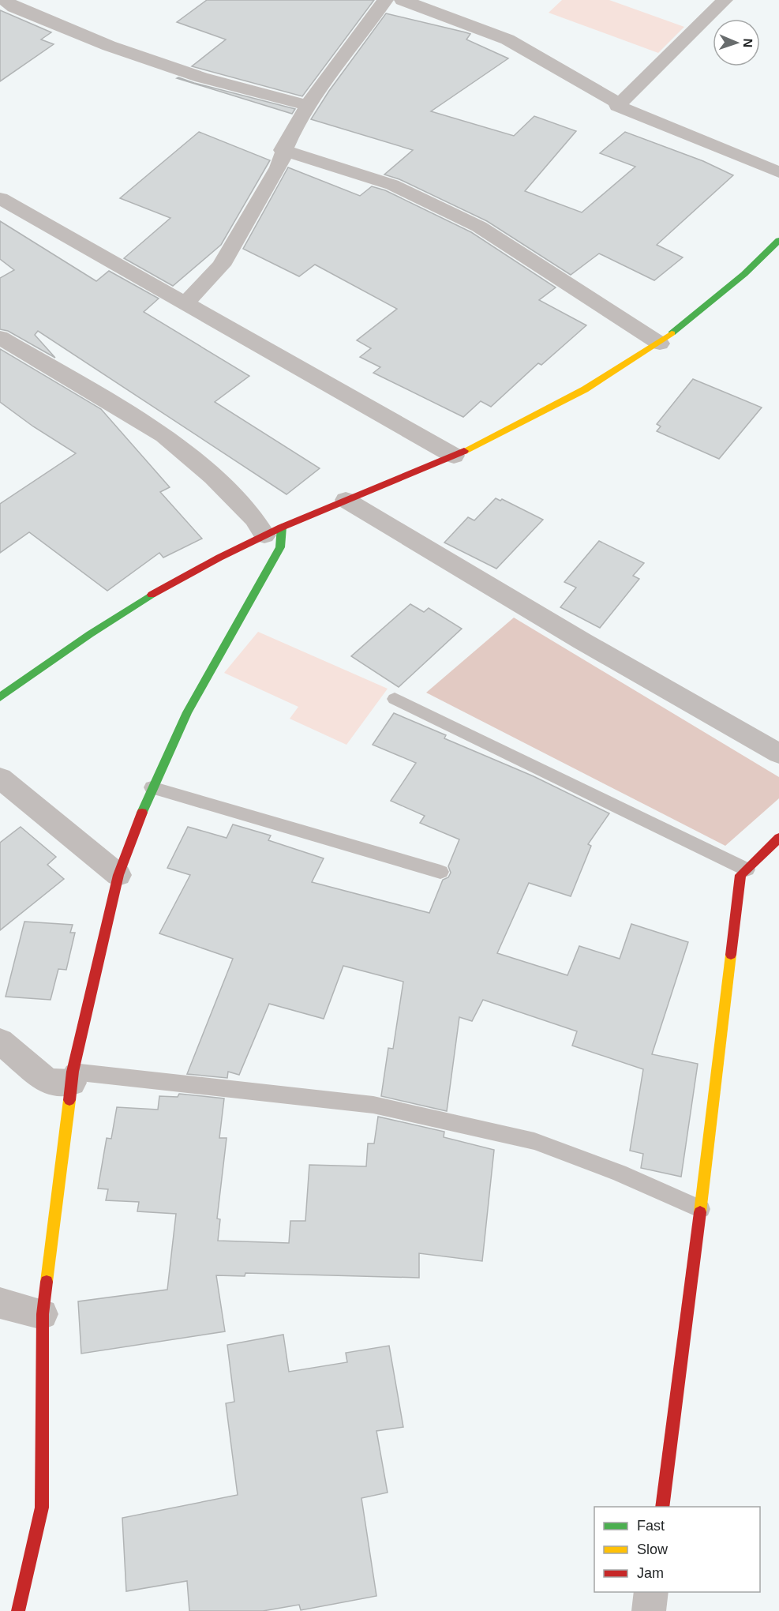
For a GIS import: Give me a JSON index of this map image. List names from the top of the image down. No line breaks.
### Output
{"legend":["Fast","Slow","Jam"],"north":"right"}
